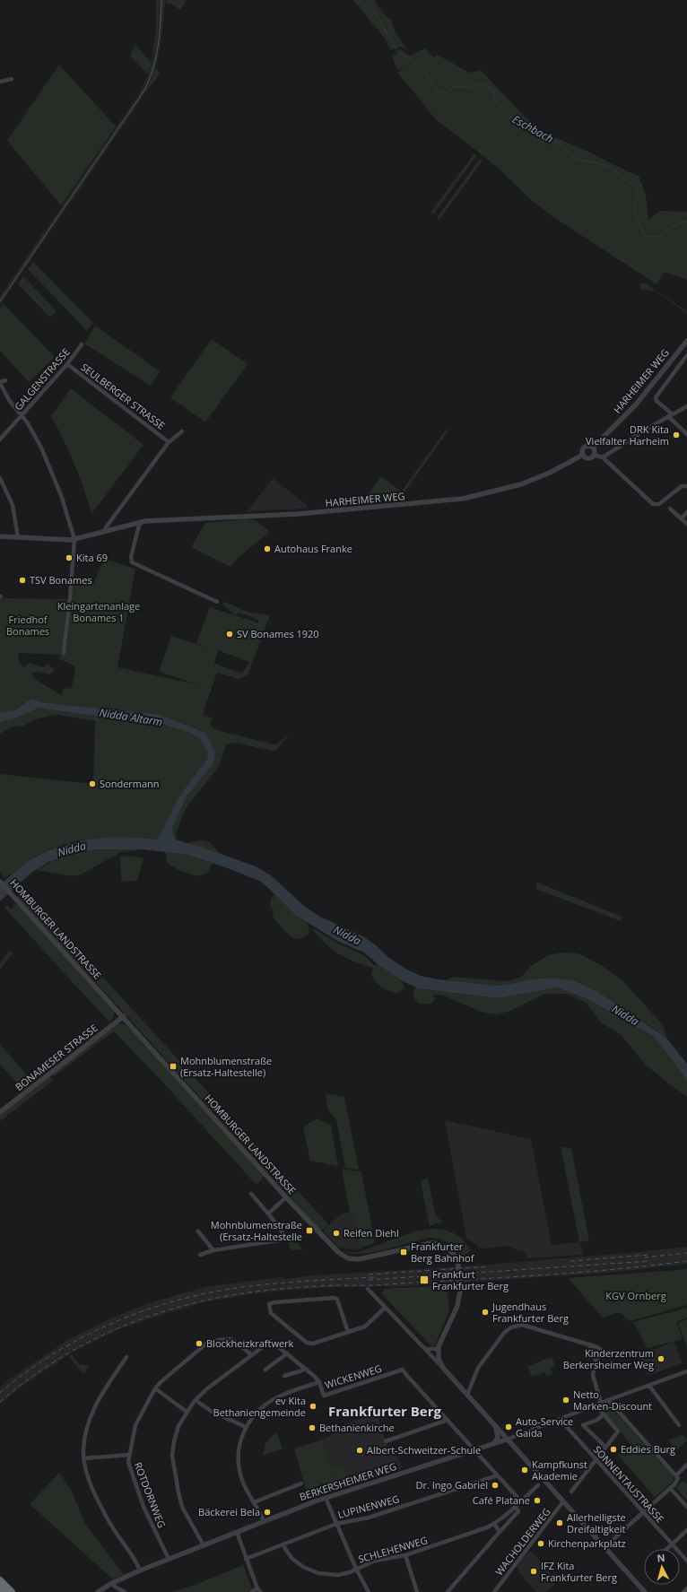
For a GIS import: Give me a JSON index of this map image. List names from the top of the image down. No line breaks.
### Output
{"streets":{"street":["GALGENSTRASSE","HARHEIMER WEG","SEULBERGER STRASSE","HOMBURGER LANDSTRASSE","BONAMESER STRASSE","WICKENWEG","BERKERSHEIMER WEG","SONNENTAUSTRASSE","ROTDORNWEG","LUPINENWEG","WACHOLDERWEG","SCHLEHENWEG"]},"crossings":[["GALGENSTRASSE","SEULBERGER STRASSE"],["HOMBURGER LANDSTRASSE","BONAMESER STRASSE"],["WICKENWEG","BERKERSHEIMER WEG"],["BERKERSHEIMER WEG","SONNENTAUSTRASSE"],["BERKERSHEIMER WEG","ROTDORNWEG"],["LUPINENWEG","SCHLEHENWEG"]],"districts":["Frankfurter Berg"],"water":["Eschbach","Nidda Altarm","Nidda"],"parks":["Kleingartenanlage Bonames 1","Friedhof Bonames","KGV Ornberg"],"places":{"other":["DRK Kita Vielfalter Harheim","Autohaus Franke","Kita 69","TSV Bonames","SV Bonames 1920","Sondermann","Reifen Diehl","Jugendhaus Frankfurter Berg","Blockheizkraftwerk","Kinderzentrum Berkersheimer Weg","Netto Marken-Discount","ev Kita Bethaniengemeinde","Auto-Service Gaida","Bethanienkirche","Eddies Burg","Albert-Schweitzer-Schule","Kampfkunst Akademie","Dr. Ingo Gabriel","Café Platane","Bäckerei Bela","Allerheiligste Dreifaltigkeit","Kirchenparkplatz","IFZ Kita Frankfurter Berg"],"transit":["Mohnblumenstraße (Ersatz-Haltestelle)","Mohnblumenstraße (Ersatz-Haltestelle","Frankfurter Berg Bahnhof","Frankfurt Frankfurter Berg"]},"north":"top"}
